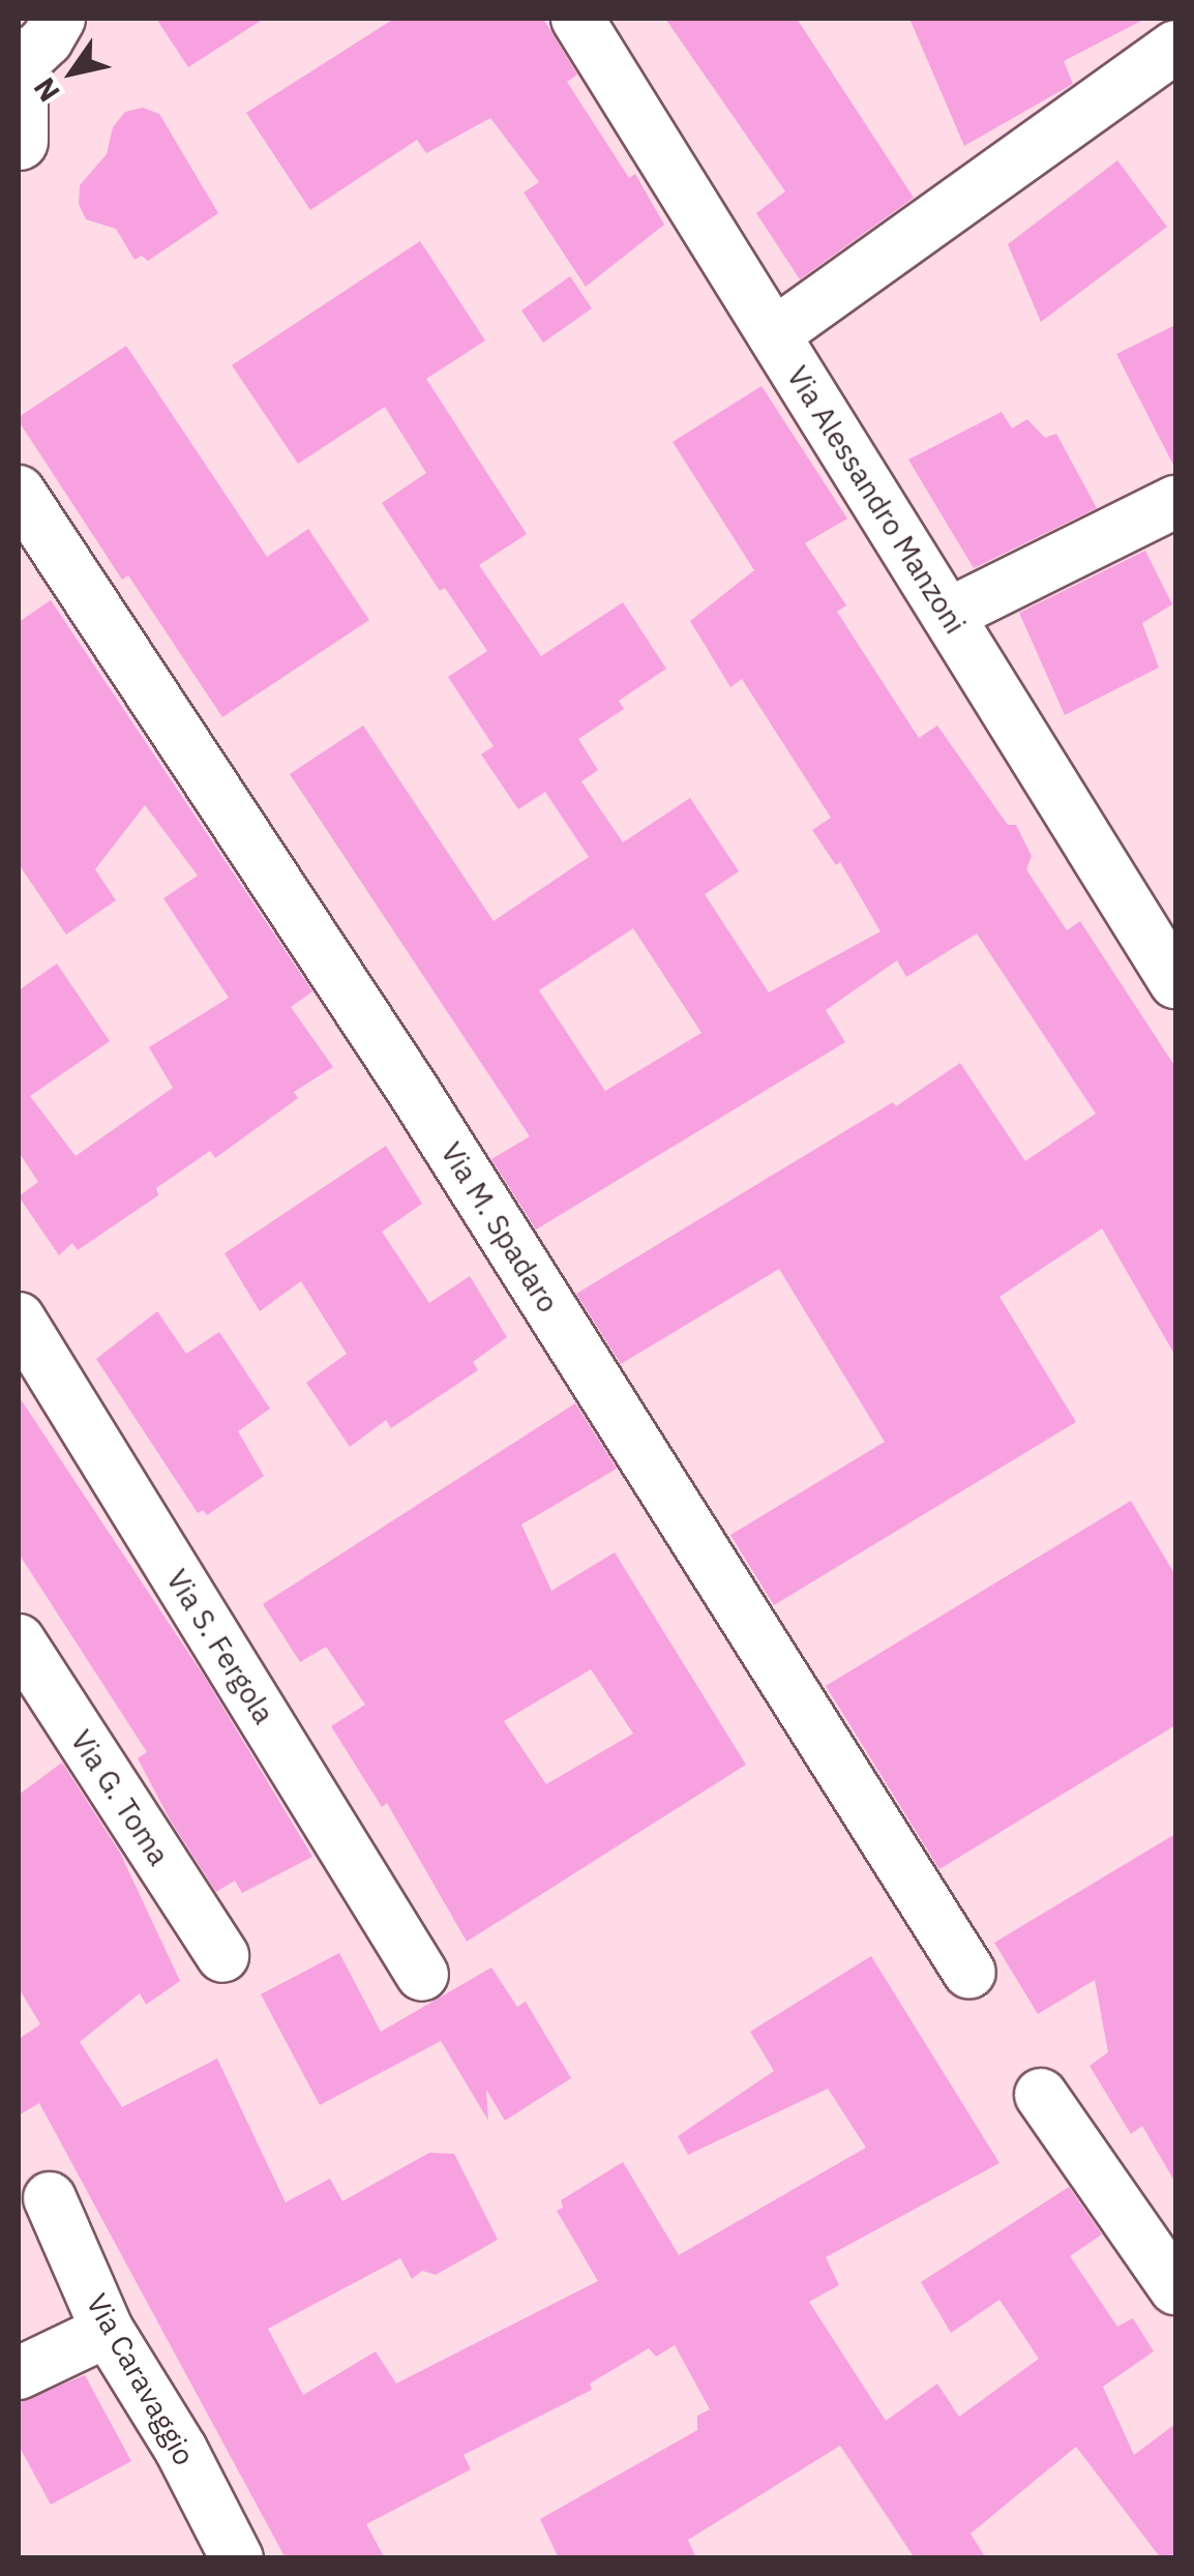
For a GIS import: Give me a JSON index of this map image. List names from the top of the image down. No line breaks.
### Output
{"streets":{"street":["Via Alessandro Manzoni","Via M. Spadaro","Via S. Fergola","Via G. Toma","Via Caravaggio"]},"north":"bottom left"}
